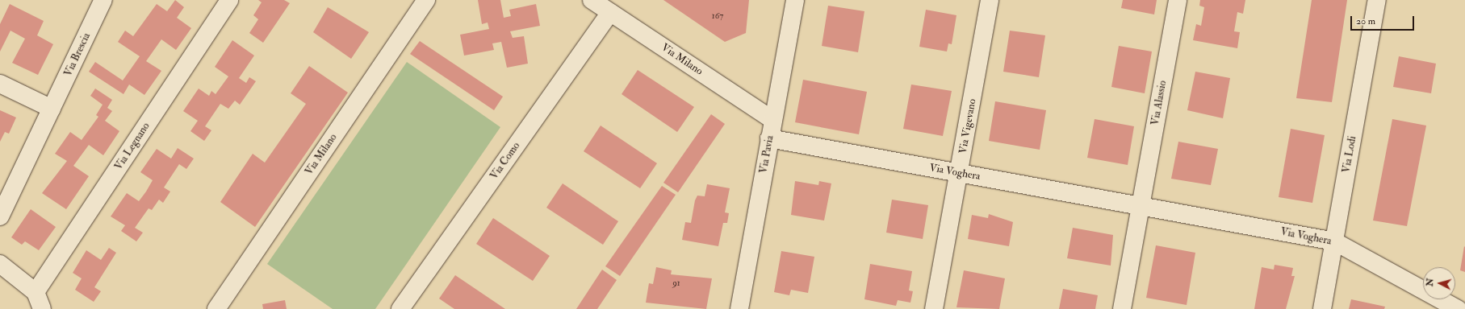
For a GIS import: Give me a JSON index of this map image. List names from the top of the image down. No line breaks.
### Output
{"streets":{"street":["Via Brescia","Via Milano","Via Alassio","Via Vigevano","Via Legnano","Via Pavia","Via Lodi","Via Como","Via Voghera"]},"crossings":[["Via Milano","Via Pavia"],["Via Milano","Via Como"],["Via Alassio","Via Voghera"],["Via Vigevano","Via Voghera"],["Via Pavia","Via Voghera"],["Via Lodi","Via Voghera"]],"house_numbers":["167","91"],"scale_bar":"20 m","north":"left"}
